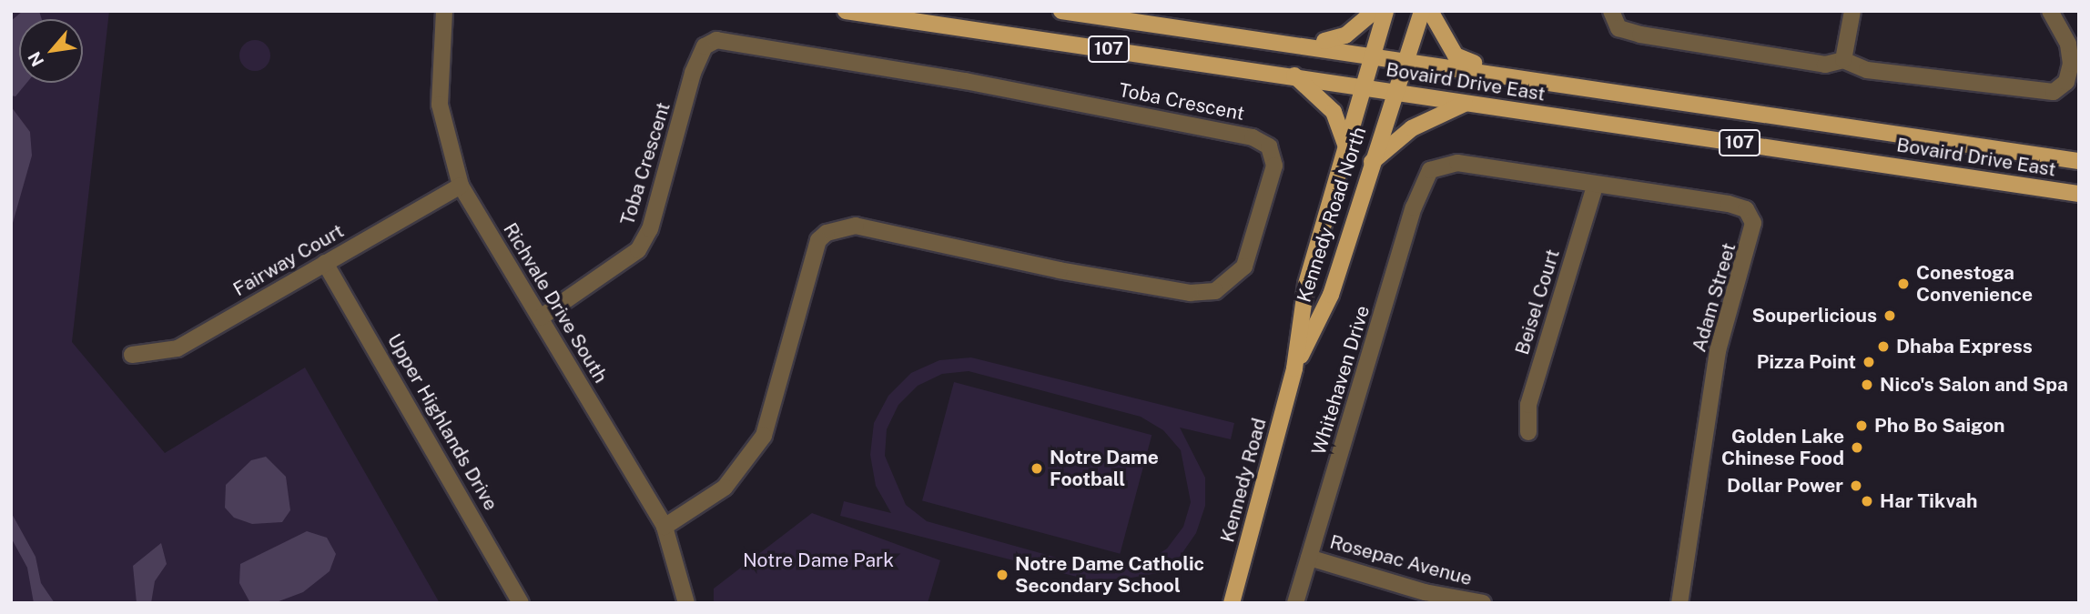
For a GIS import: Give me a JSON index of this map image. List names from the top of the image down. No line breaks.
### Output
{"streets":{"main road":["107","Bovaird Drive East","Kennedy Road North","Kennedy Road"],"street":["Toba Crescent","Fairway Court","Adam Street","Beisel Court","Richvale Drive South","Whitehaven Drive","Upper Highlands Drive","Rosepac Avenue"]},"crossings":[["Bovaird Drive East","Kennedy Road North"],["Toba Crescent","Richvale Drive South"],["Kennedy Road North","Kennedy Road"],["Fairway Court","Richvale Drive South"],["Fairway Court","Upper Highlands Drive"],["Adam Street","Beisel Court"],["Adam Street","Whitehaven Drive"],["Whitehaven Drive","Rosepac Avenue"]],"parks":["Notre Dame Park"],"places":["Conestoga Convenience","Souperlicious","Dhaba Express","Pizza Point","Nico's Salon and Spa","Pho Bo Saigon","Golden Lake Chinese Food","Notre Dame Football","Dollar Power","Har Tikvah","Notre Dame Catholic Secondary School"],"north":"bottom left"}
